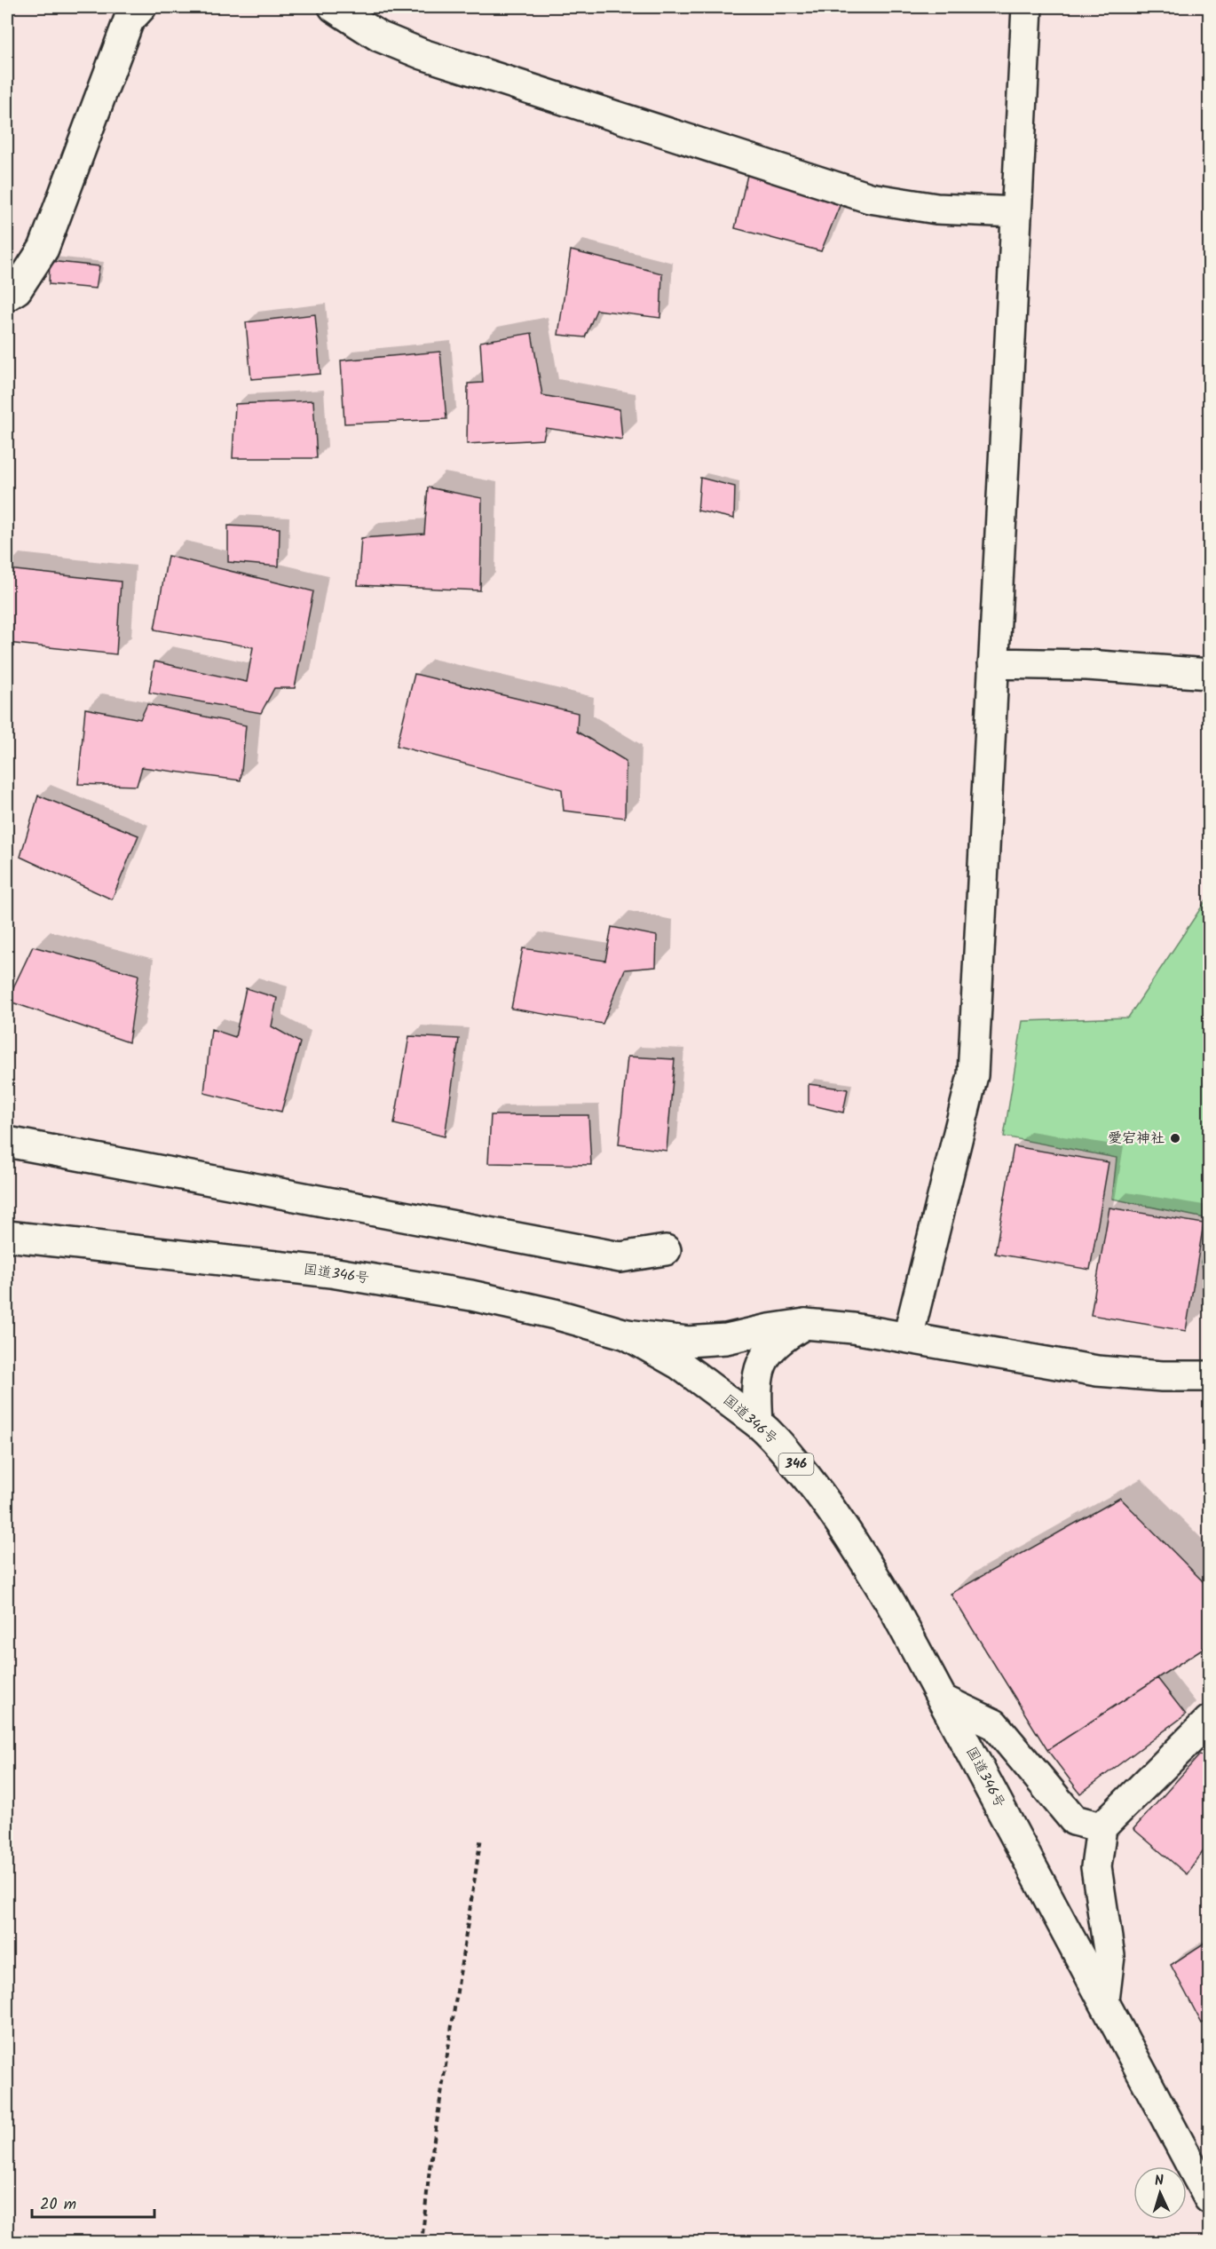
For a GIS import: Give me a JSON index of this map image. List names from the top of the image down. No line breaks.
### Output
{"streets":{"main road":["国道346号","346"]},"places":["愛宕神社"],"scale_bar":"20 m","north":"top"}
